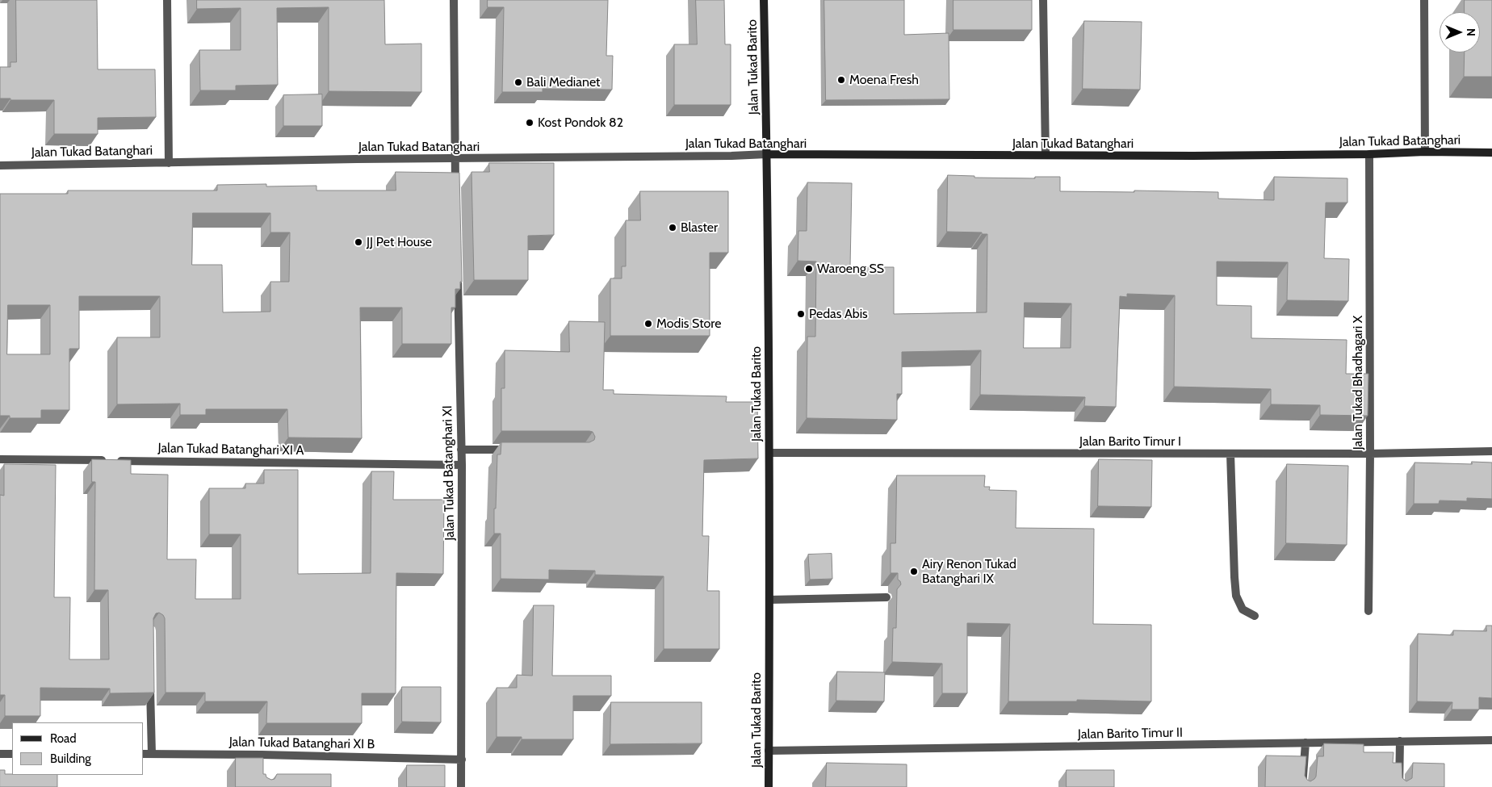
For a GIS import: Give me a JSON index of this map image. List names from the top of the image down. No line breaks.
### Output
{"streets":{"street":["Jalan Tukad Barito","Jalan Tukad Batanghari","Jalan Tukad Bhadhagari X","Jalan Barito Timur I","Jalan Tukad Batanghari XI A","Jalan Tukad Batanghari XI","Jalan Barito Timur II","Jalan Tukad Batanghari XI B"]},"crossings":[["Jalan Tukad Barito","Jalan Tukad Batanghari"],["Jalan Tukad Barito","Jalan Barito Timur I"],["Jalan Tukad Barito","Jalan Barito Timur II"],["Jalan Tukad Batanghari","Jalan Tukad Bhadhagari X"],["Jalan Tukad Bhadhagari X","Jalan Barito Timur I"],["Jalan Tukad Batanghari XI A","Jalan Tukad Batanghari XI"],["Jalan Tukad Batanghari XI","Jalan Tukad Batanghari XI B"]],"places":["Moena Fresh","Bali Medianet","Kost Pondok 82","Blaster","JJ Pet House","Waroeng SS","Pedas Abis","Modis Store","Airy Renon Tukad Batanghari IX"],"legend":["Road","Building"],"north":"right"}
